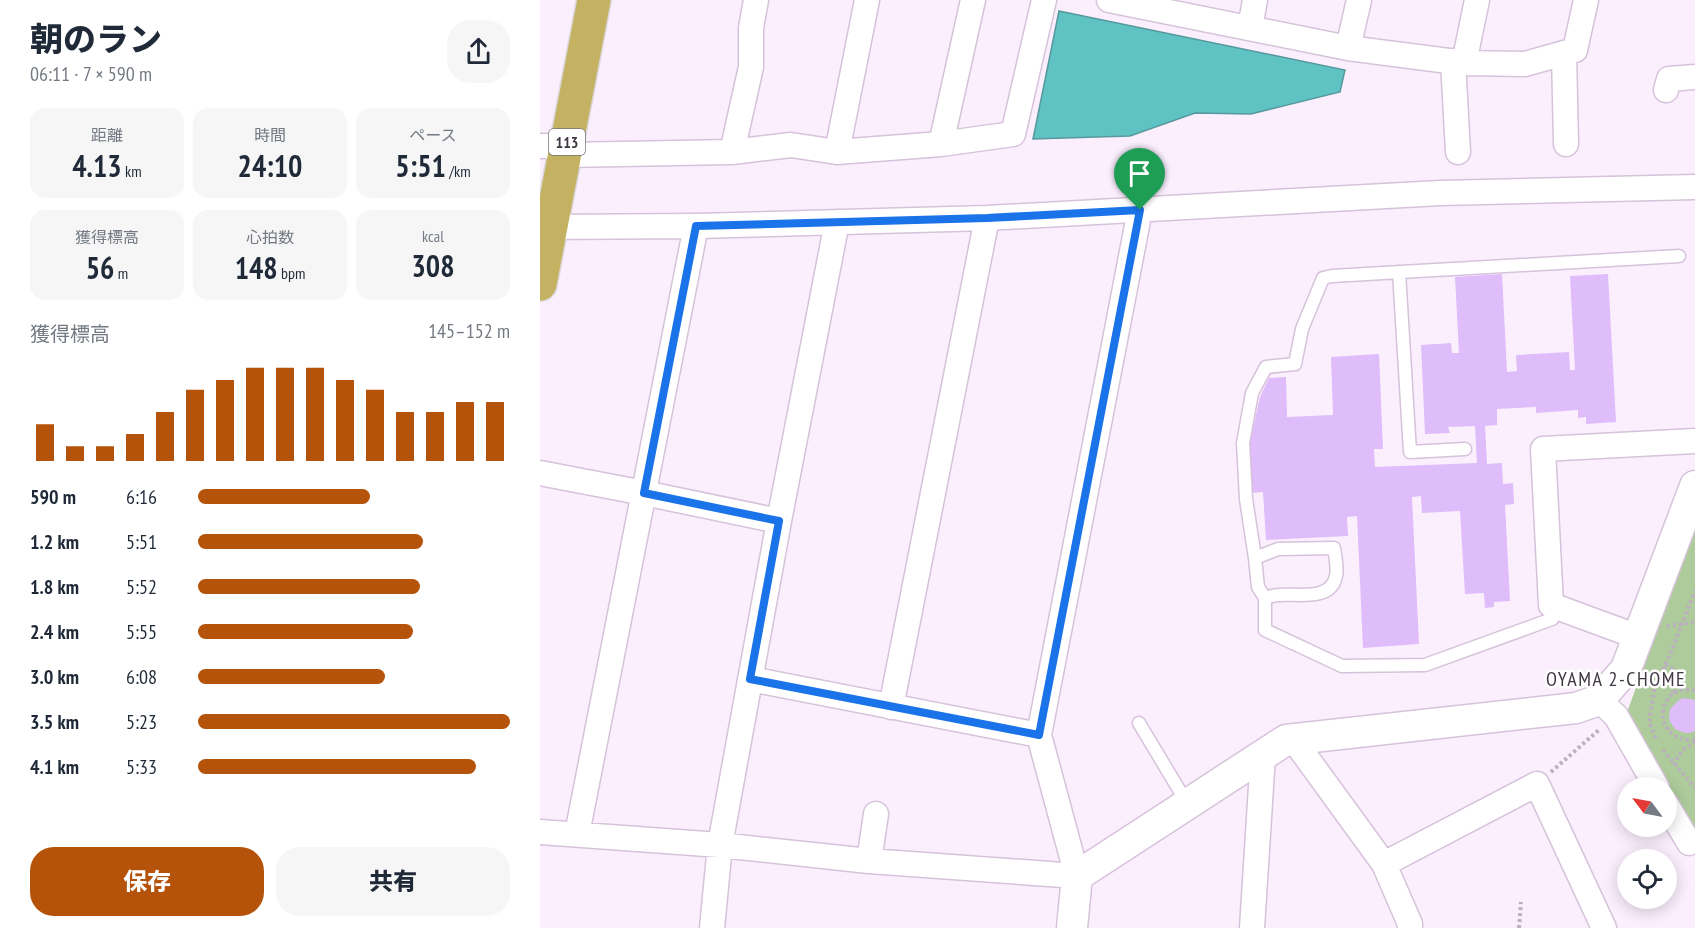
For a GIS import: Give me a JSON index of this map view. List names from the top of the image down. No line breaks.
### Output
{"streets":{"highway":["113"]},"districts":["OYAMA 2-CHOME"],"north":"top left","page":{"heading":["朝のラン","06:11 · 7 × 590 m"],"stats":[["距離","4.13 km"],["時間","24:10"],["ペース","5:51 /km"],["獲得標高","56 m"],["心拍数","148 bpm"],["kcal","308"]],"chart":["獲得標高","145–152 m"],"list":[{"name":"590 m","note":"6:16"},{"name":"1.2 km","note":"5:51"},{"name":"1.8 km","note":"5:52"},{"name":"2.4 km","note":"5:55"},{"name":"3.0 km","note":"6:08"},{"name":"3.5 km","note":"5:23"},{"name":"4.1 km","note":"5:33"}],"buttons":["保存","共有"]}}
